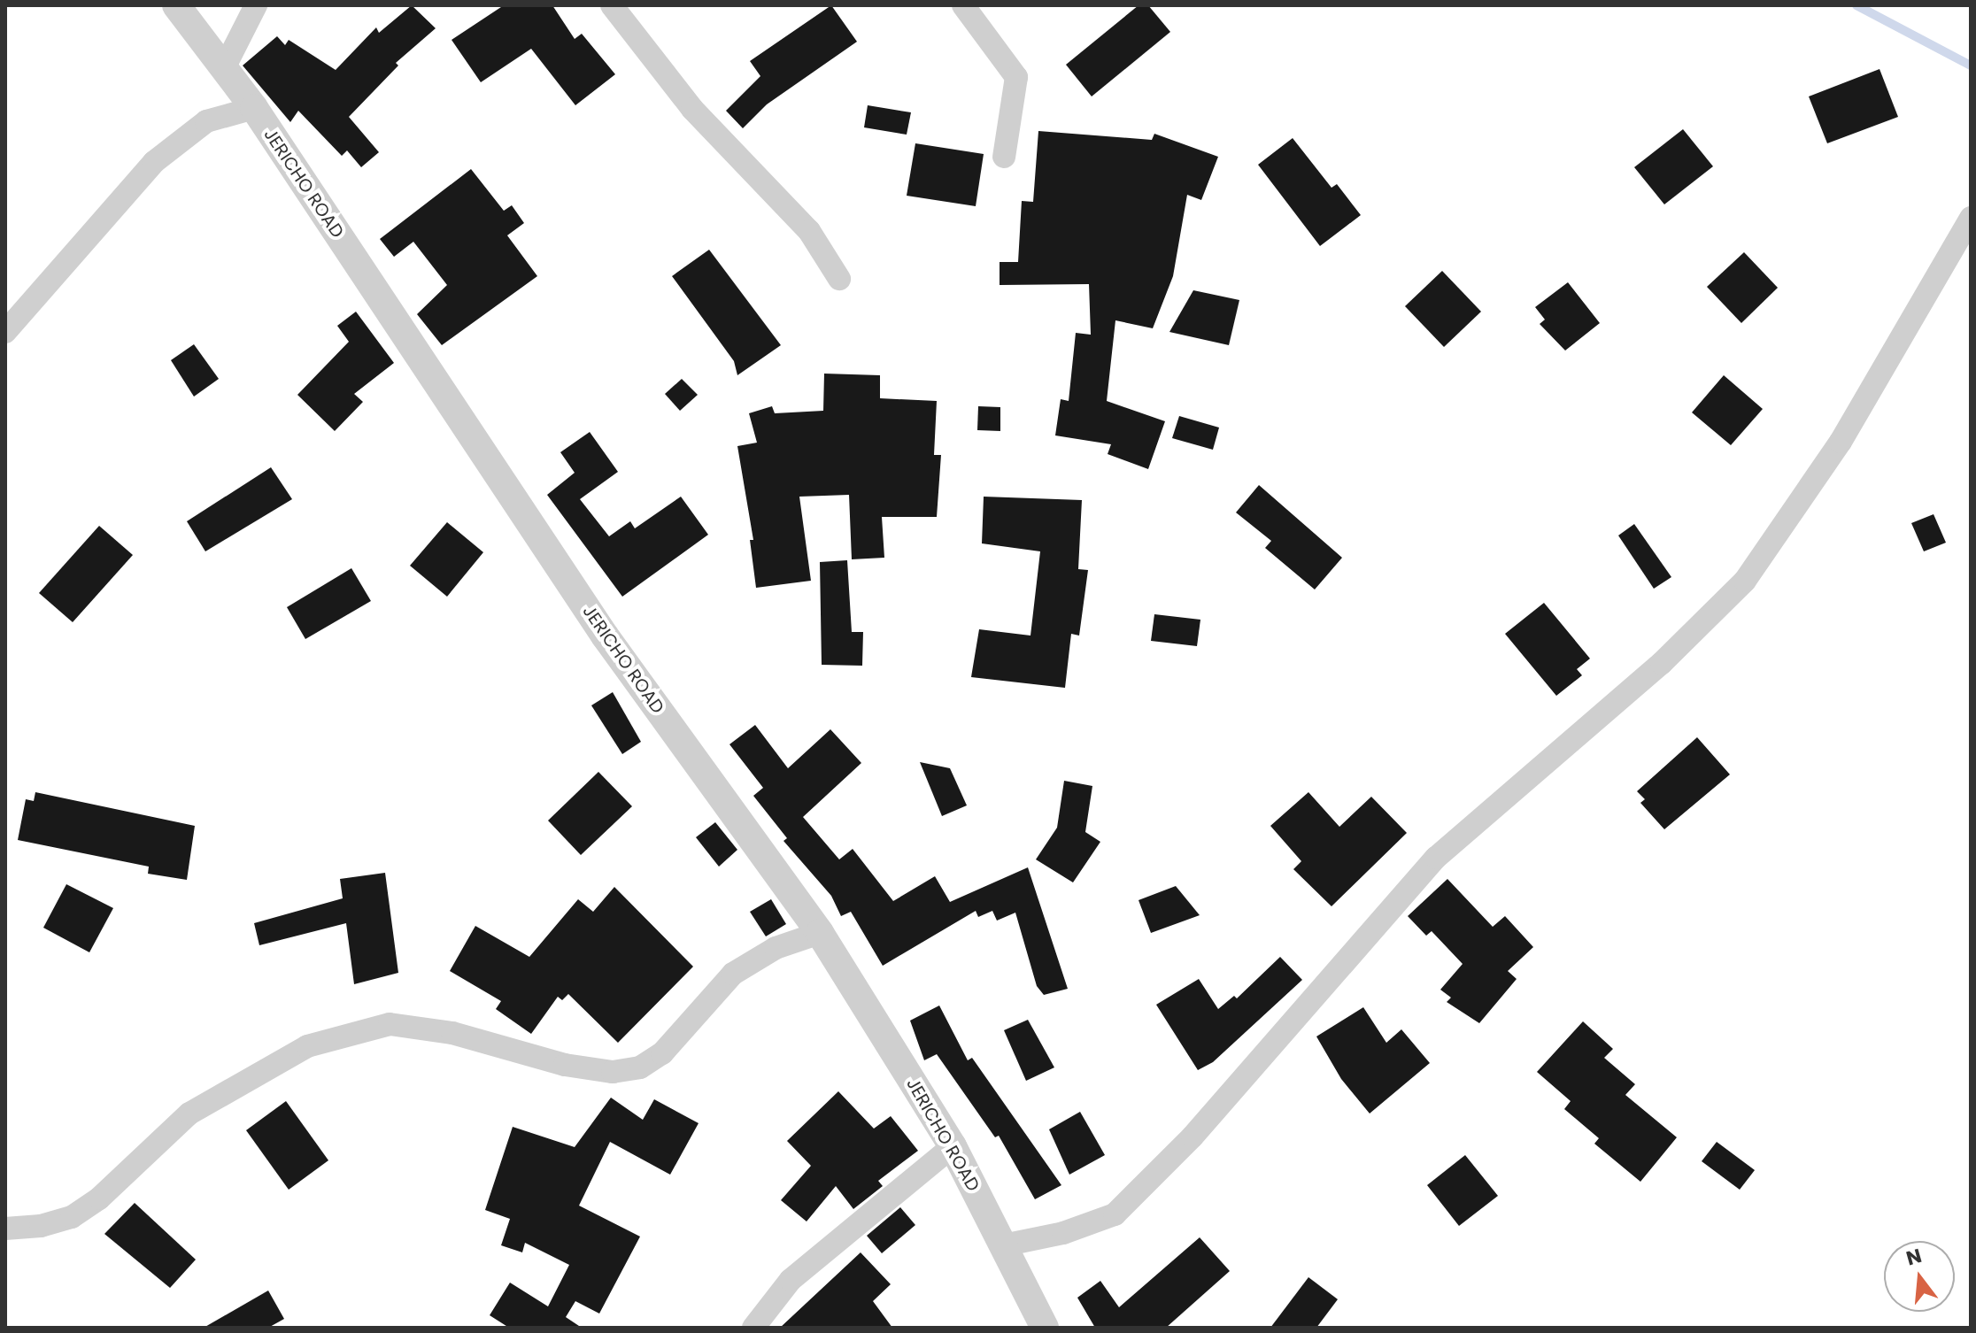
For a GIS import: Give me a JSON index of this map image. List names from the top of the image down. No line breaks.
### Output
{"streets":{"street":["JERICHO ROAD"]},"north":"top"}
